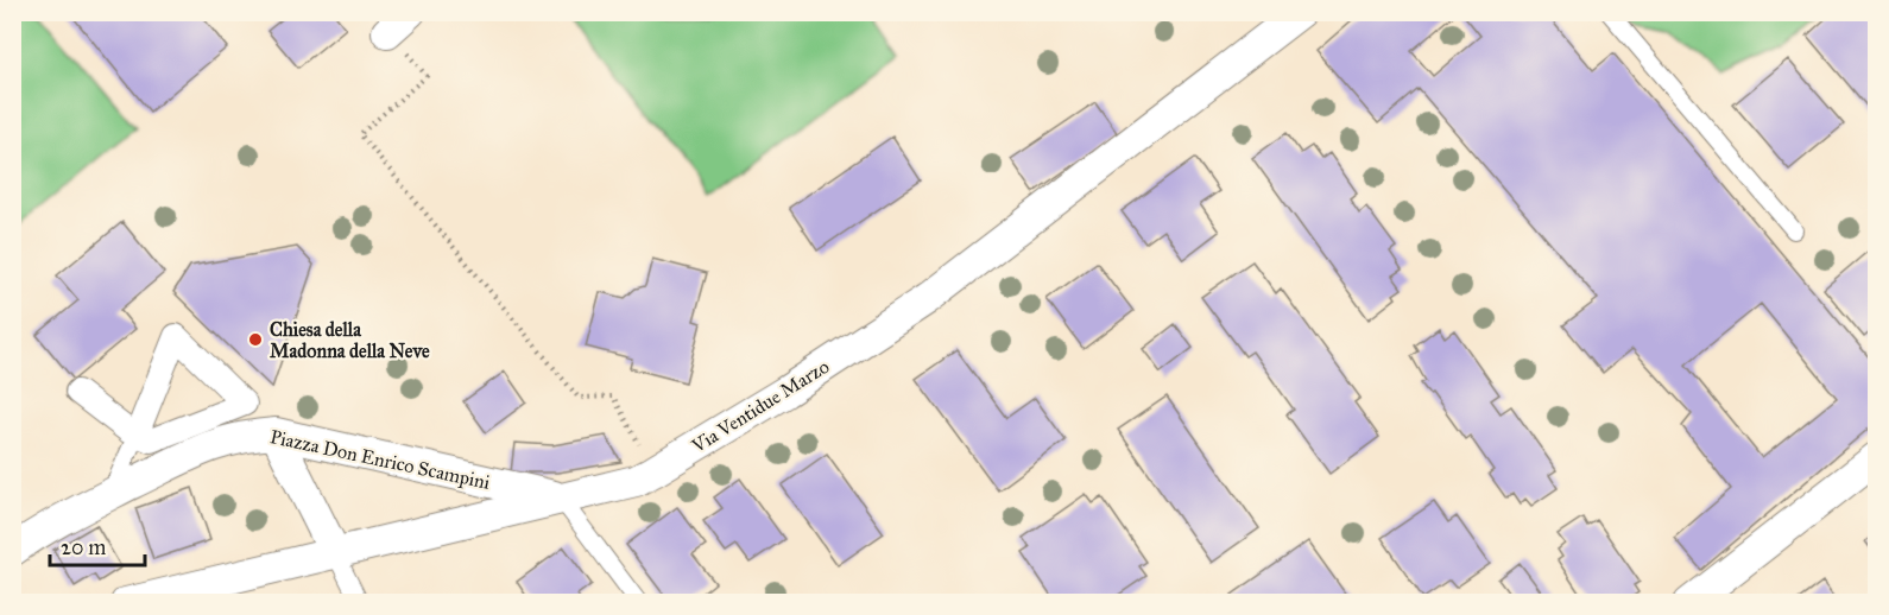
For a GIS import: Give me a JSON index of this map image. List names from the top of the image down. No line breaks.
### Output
{"streets":{"street":["Via Ventidue Marzo","Piazza Don Enrico Scampini"]},"crossings":[["Via Ventidue Marzo","Piazza Don Enrico Scampini"]],"places":["Chiesa della Madonna della Neve"],"scale_bar":"20 m"}
